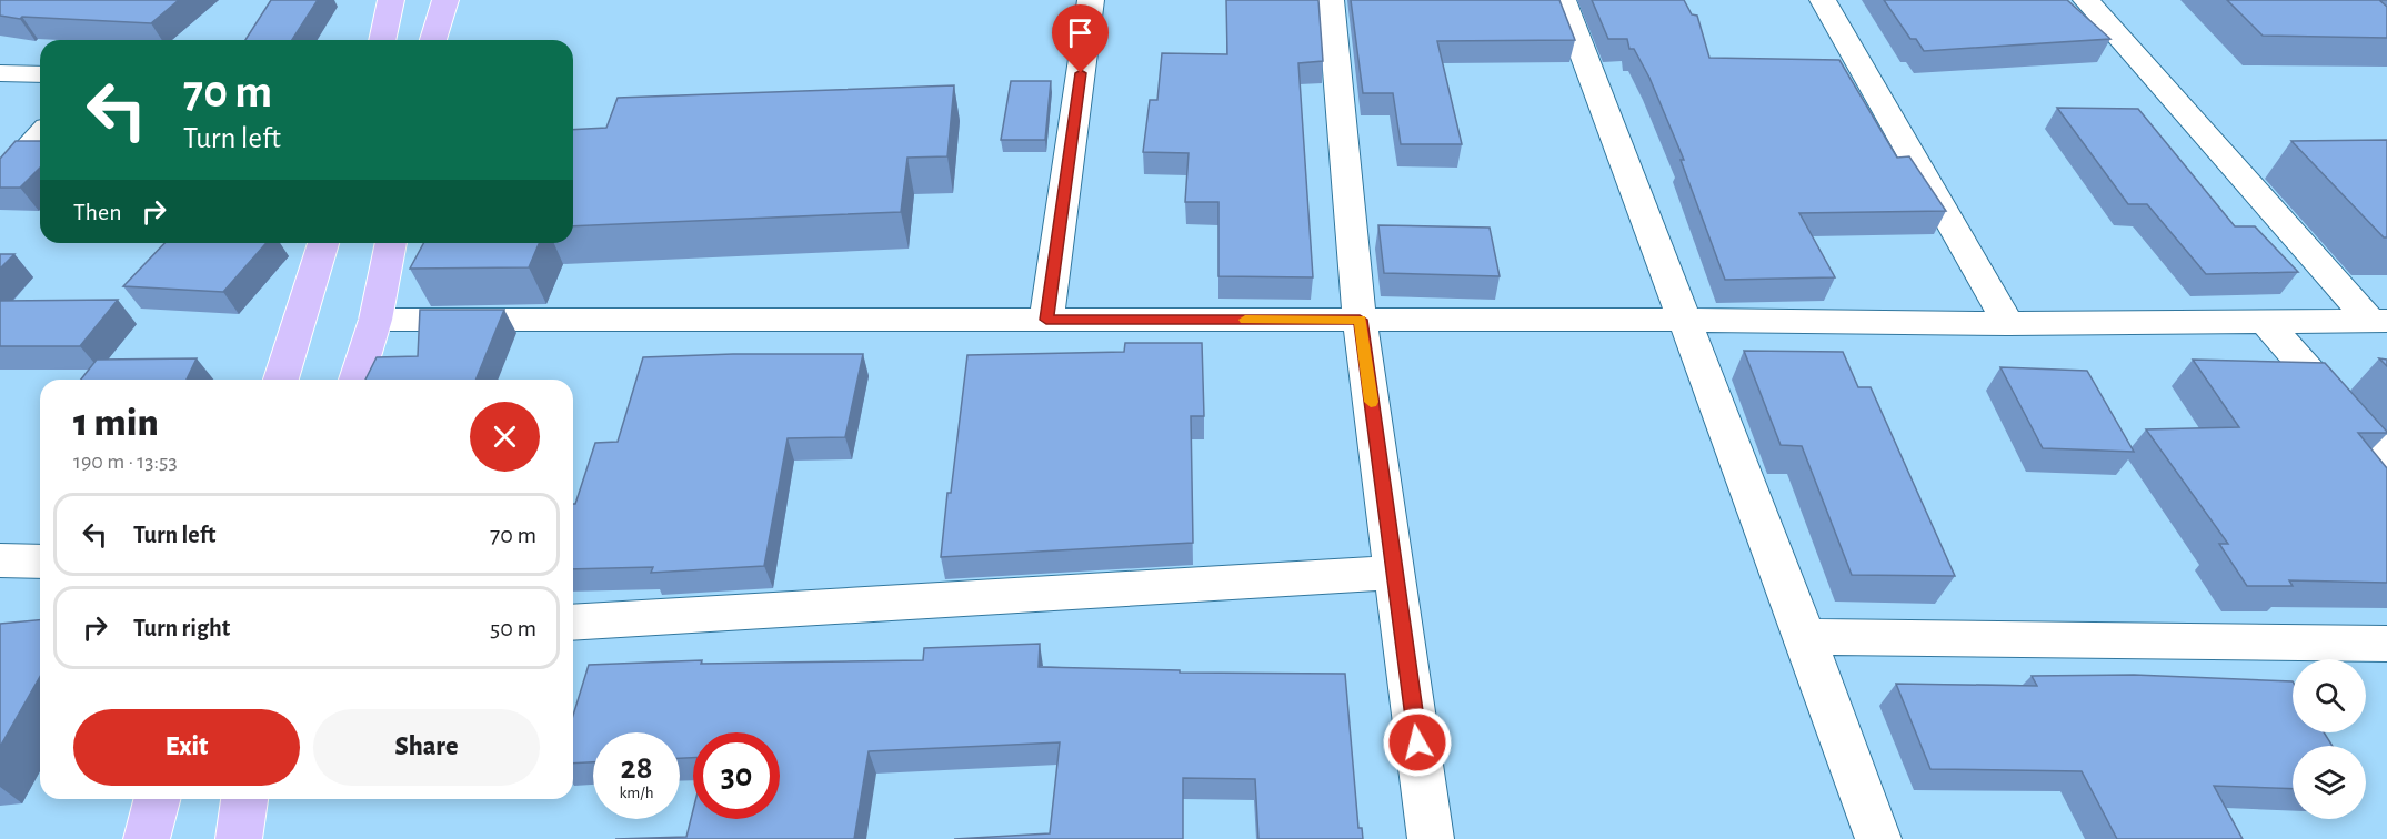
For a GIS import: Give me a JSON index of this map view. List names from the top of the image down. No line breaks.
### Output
{"page":{"turn":["70 m","Turn left"],"then":"Then","heading":["1 min","190 m · 13:53"],"list":[{"name":"Turn left","value":"70 m"},{"name":"Turn right","value":"50 m"}],"buttons":["Exit","Share"],"speed":"28 km/h","limit":"30"}}
